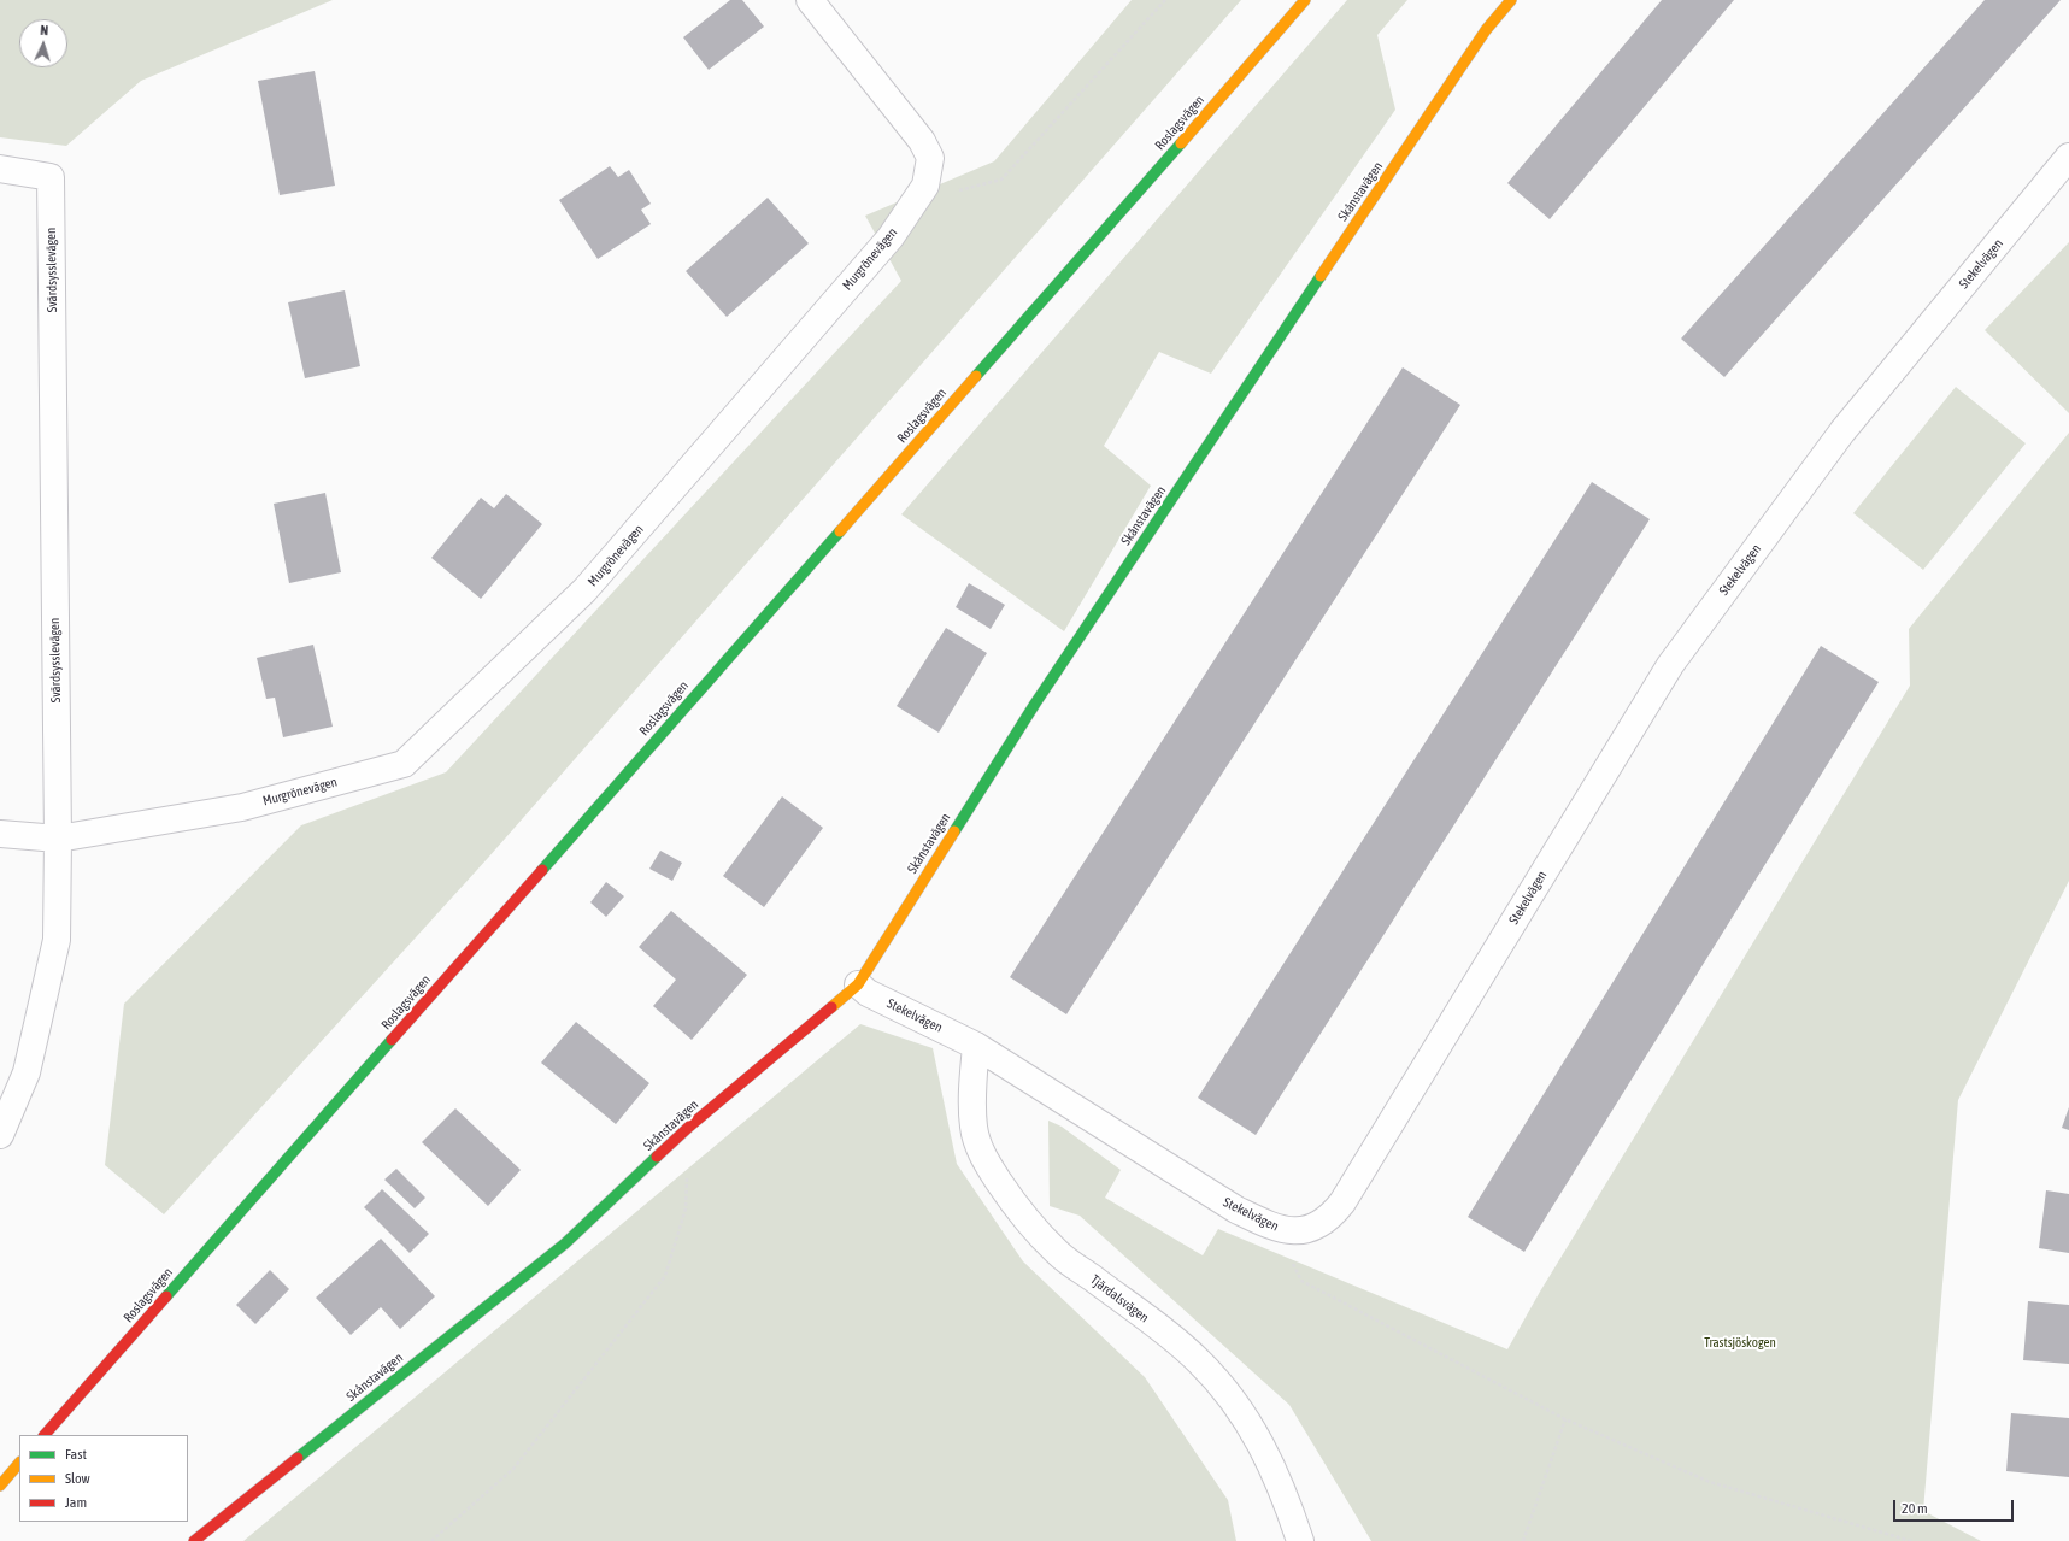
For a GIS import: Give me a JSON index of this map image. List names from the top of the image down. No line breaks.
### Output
{"streets":{"street":["Roslagsvägen","Skånstavägen","Murgrönevägen","Stekelvägen","Svärdsysslevägen","Tjärdalsvägen"]},"crossings":[["Skånstavägen","Stekelvägen"],["Murgrönevägen","Svärdsysslevägen"],["Stekelvägen","Tjärdalsvägen"]],"parks":["Trastsjöskogen"],"legend":["Fast","Slow","Jam"],"scale_bar":"20 m","north":"top"}
